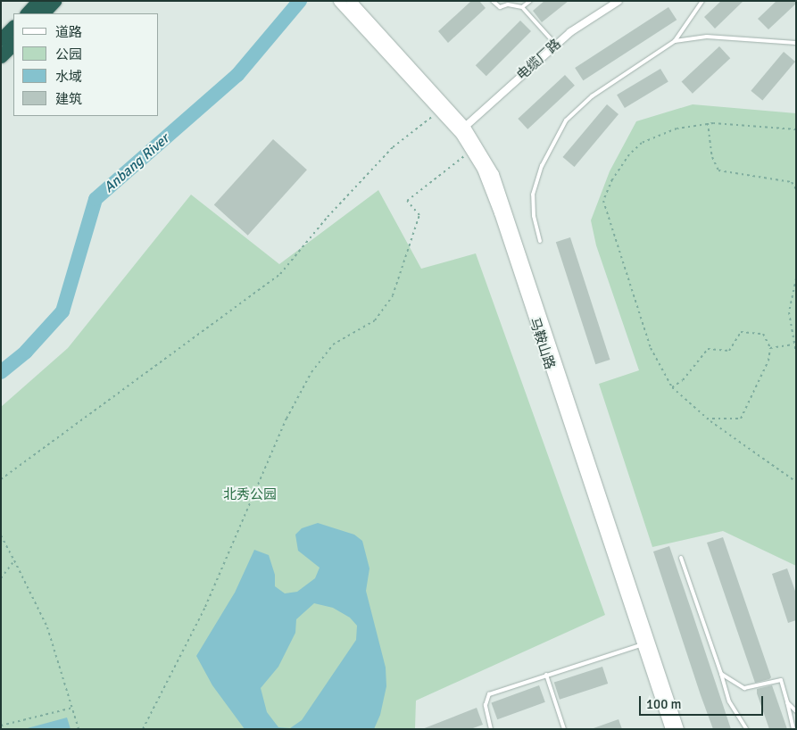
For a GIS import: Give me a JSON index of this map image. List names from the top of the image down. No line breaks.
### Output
{"streets":{"main road":["马鞍山路"],"street":["电缆厂路"]},"crossings":[["电缆厂路","马鞍山路"]],"water":["Anbang River"],"parks":["北秀公园"],"legend":["道路","公园","水域","建筑"],"scale_bar":"100 m"}
